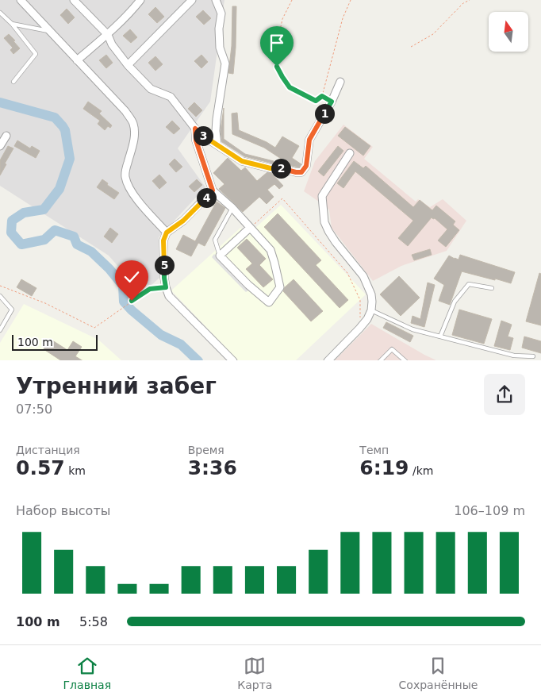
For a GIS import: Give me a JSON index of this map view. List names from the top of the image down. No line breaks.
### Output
{"scale_bar":"100 m","north":"top","page":{"pins":["1","3","2","4","5"],"scale":"100 m","heading":["Утренний забег","07:50"],"stats":[["Дистанция","0.57 km"],["Время","3:36"],["Темп","6:19 /km"]],"chart":["Набор высоты","106–109 m"],"list":[{"name":"100 m","note":"5:58"}],"tabs":["Главная","Карта","Сохранённые"]}}
